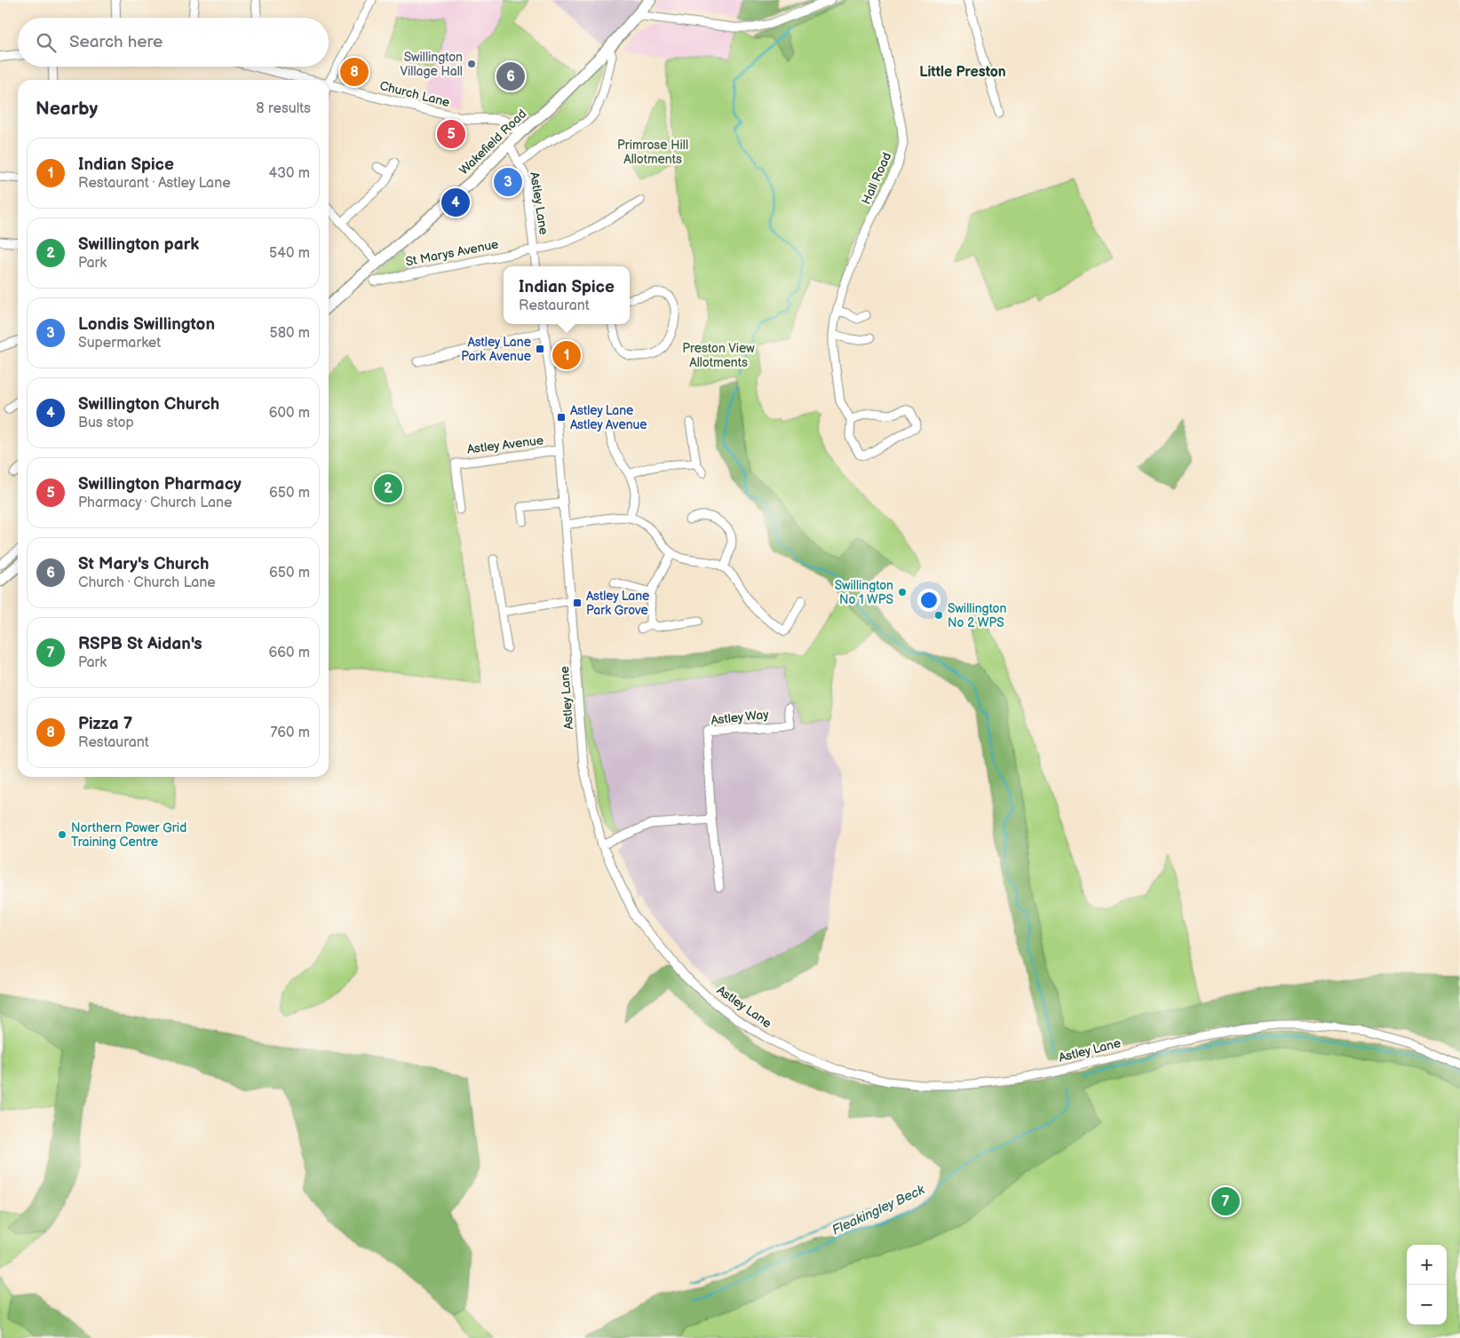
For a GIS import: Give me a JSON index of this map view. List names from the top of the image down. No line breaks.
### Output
{"streets":{"main road":["Wakefield Road"],"street":["Church Lane","Hall Road","Astley Lane","St Marys Avenue","Astley Avenue","Astley Way"]},"crossings":[["Church Lane","Wakefield Road"],["Wakefield Road","Astley Lane"],["Wakefield Road","St Marys Avenue"],["Astley Lane","St Marys Avenue"],["Astley Lane","Astley Avenue"]],"districts":["Little Preston"],"water":["Fleakingley Beck"],"parks":["Primrose Hill Allotments","Preston View Allotments"],"places":{"other":["Swillington Village Hall","Swillington No 1 WPS","Swillington No 2 WPS","Northern Power Grid Training Centre"],"transit":["Astley Lane Park Avenue","Astley Lane Astley Avenue","Astley Lane Park Grove"]},"page":{"search":"Search here","pins":["8","6","5","3","4","1","2","7"],"heading":["Nearby","8 results"],"list":[{"mark":"1","name":"Indian Spice","note":"Restaurant · Astley Lane","value":"430 m"},{"mark":"2","name":"Swillington park","note":"Park","value":"540 m"},{"mark":"3","name":"Londis Swillington","note":"Supermarket","value":"580 m"},{"mark":"4","name":"Swillington Church","note":"Bus stop","value":"600 m"},{"mark":"5","name":"Swillington Pharmacy","note":"Pharmacy · Church Lane","value":"650 m"},{"mark":"6","name":"St Mary's Church","note":"Church · Church Lane","value":"650 m"},{"mark":"7","name":"RSPB St Aidan's","note":"Park","value":"660 m"},{"mark":"8","name":"Pizza 7","note":"Restaurant","value":"760 m"}],"popup":["Indian Spice","Restaurant"],"map_buttons":["+","−"]}}
